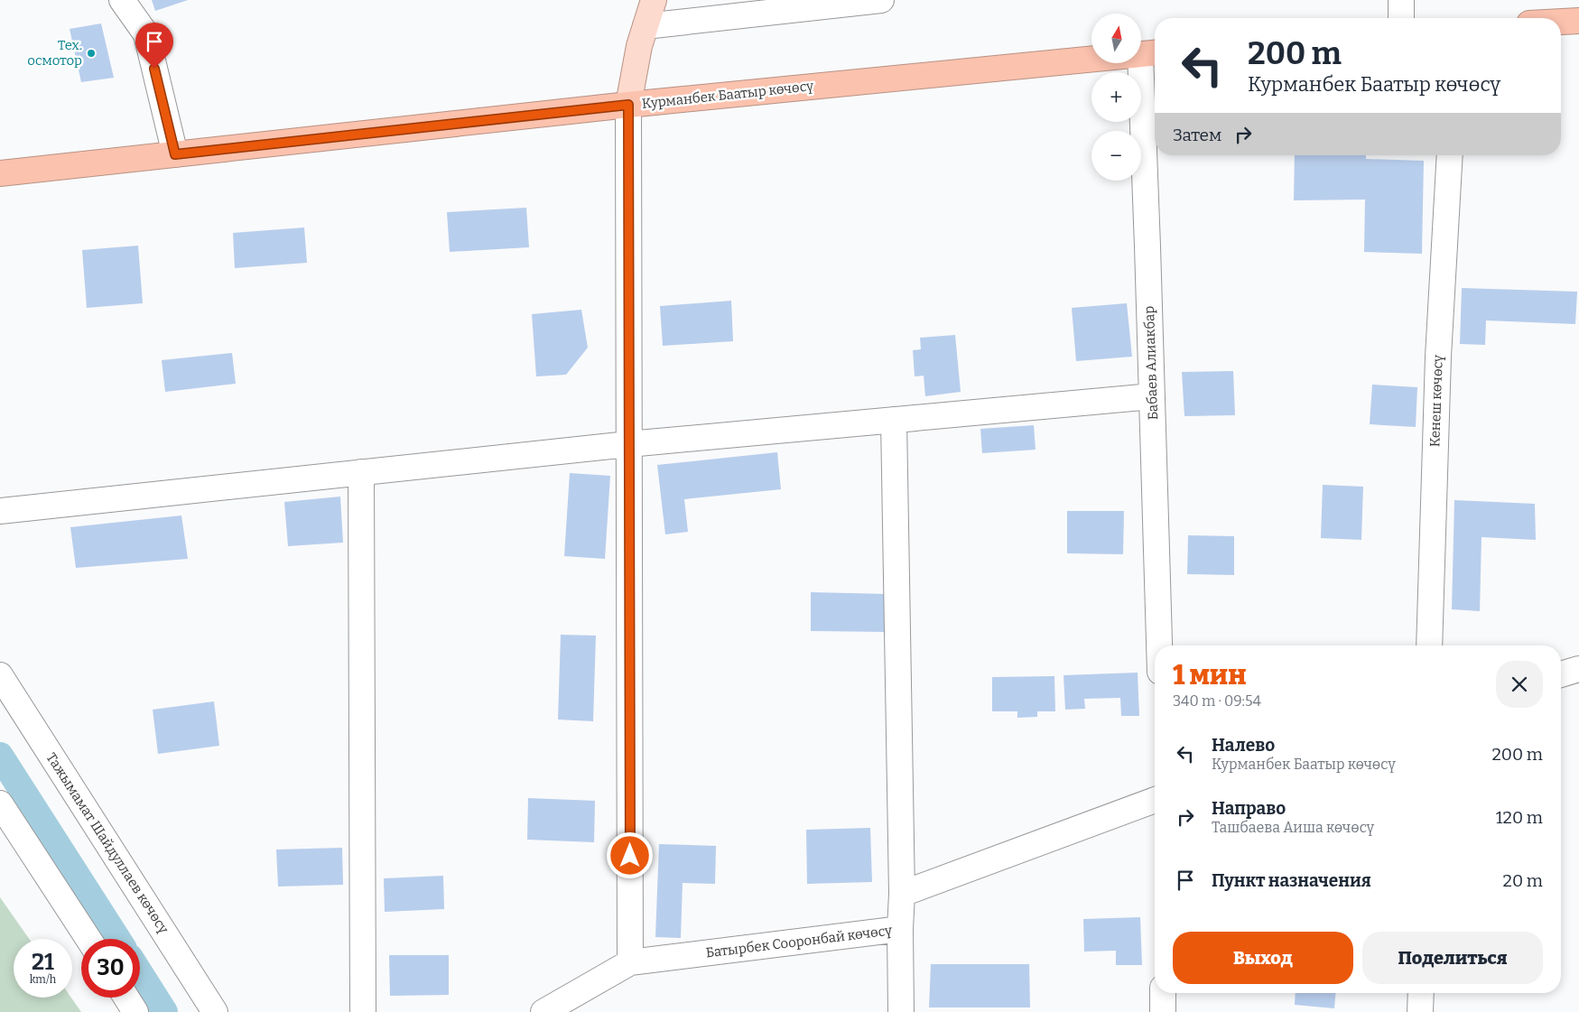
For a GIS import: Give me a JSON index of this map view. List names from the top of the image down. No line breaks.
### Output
{"streets":{"highway":["Курманбек Баатыр көчөсү"],"street":["Бабаев Алиакбар","Кенеш көчөсү","Тажымамат Шайдуллаев көчөсү","Батырбек Сооронбай көчөсү"]},"places":["Тех. осмотор"],"north":"top","page":{"map_buttons":["+","−"],"turn":["200 m","Курманбек Баатыр көчөсү"],"then":"Затем","heading":["1 мин","340 m · 09:54"],"list":[{"name":"Налево","note":"Курманбек Баатыр көчөсү","value":"200 m"},{"name":"Направо","note":"Ташбаева Аиша көчөсү","value":"120 m"},{"name":"Пункт назначения","value":"20 m"}],"buttons":["Выход","Поделиться"],"speed":"21 km/h","limit":"30"}}
